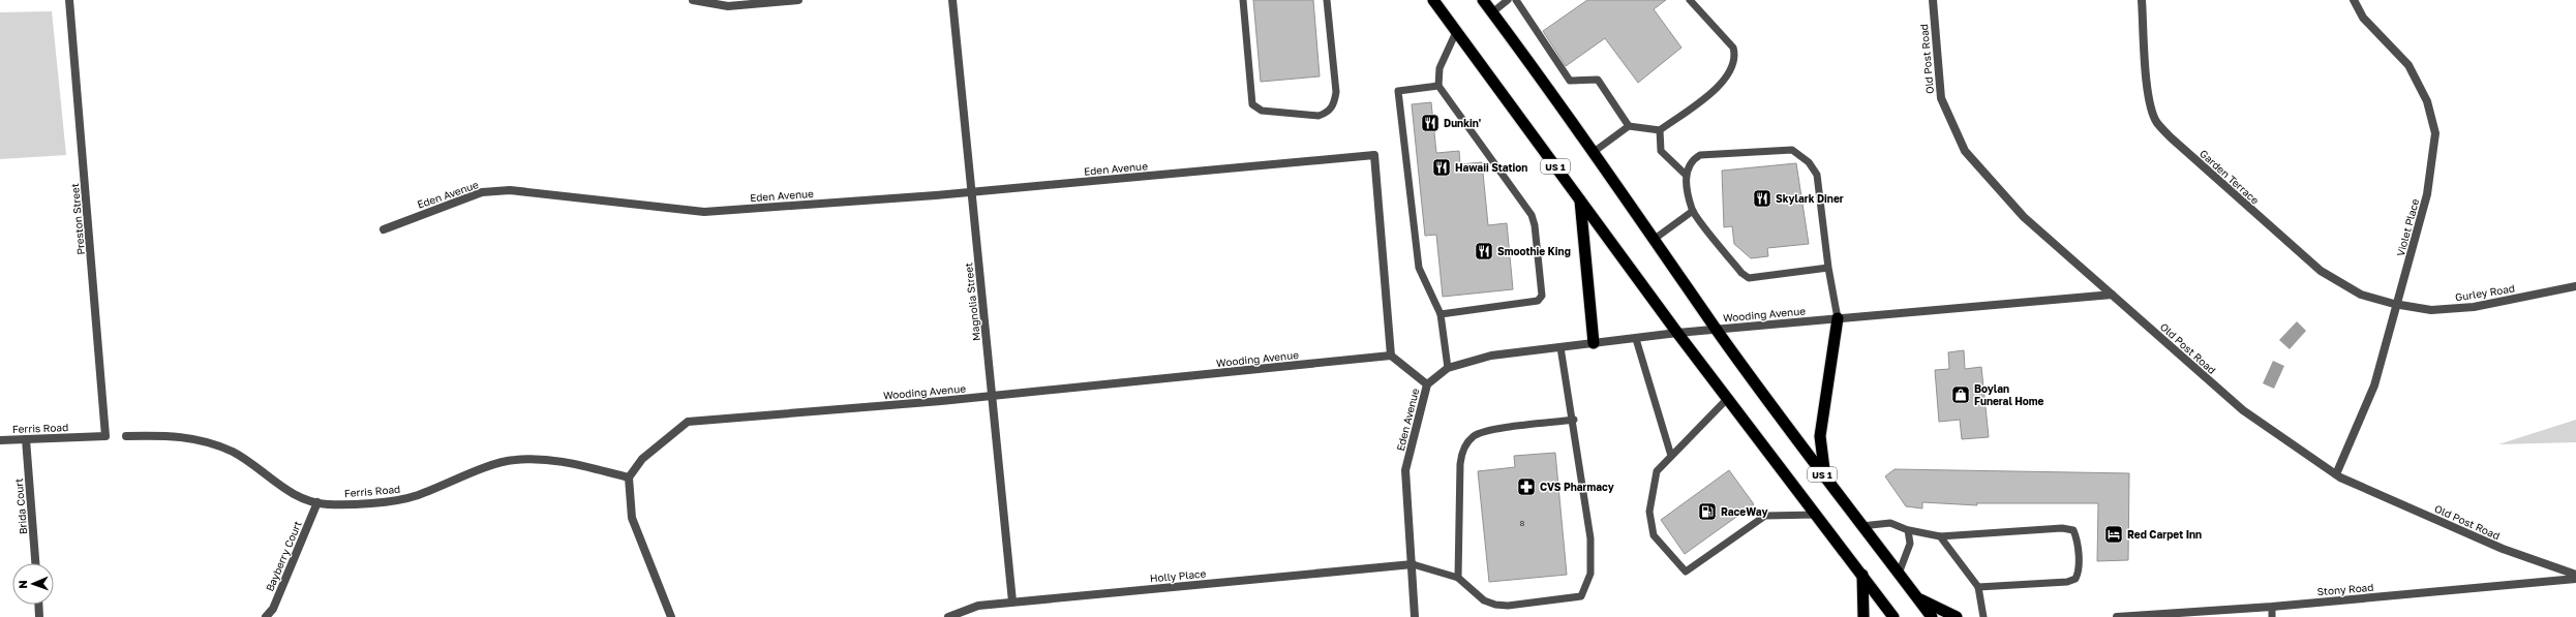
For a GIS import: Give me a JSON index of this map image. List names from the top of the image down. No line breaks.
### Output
{"streets":{"highway":["US 1"],"street":["Old Post Road","Eden Avenue","Garden Terrace","Preston Street","Violet Place","Gurley Road","Magnolia Street","Wooding Avenue","Ferris Road","Brida Court","Bayberry Court","Holly Place","Stony Road"]},"crossings":[["Old Post Road","Violet Place"],["Old Post Road","Wooding Avenue"],["US 1","Wooding Avenue"],["Eden Avenue","Magnolia Street"],["Eden Avenue","Wooding Avenue"],["Eden Avenue","Holly Place"],["Garden Terrace","Violet Place"],["Garden Terrace","Gurley Road"],["Preston Street","Ferris Road"],["Violet Place","Gurley Road"],["Magnolia Street","Wooding Avenue"],["Magnolia Street","Holly Place"],["Wooding Avenue","Ferris Road"],["Ferris Road","Brida Court"],["Ferris Road","Bayberry Court"]],"places":{"restaurant":["Dunkin'","Hawaii Station","Skylark Diner","Smoothie King"],"shop":["Boylan Funeral Home"],"pharmacy":["CVS Pharmacy"],"fuel station":["RaceWay"],"hotel":["Red Carpet Inn"]},"house_numbers":["8"],"north":"left"}
